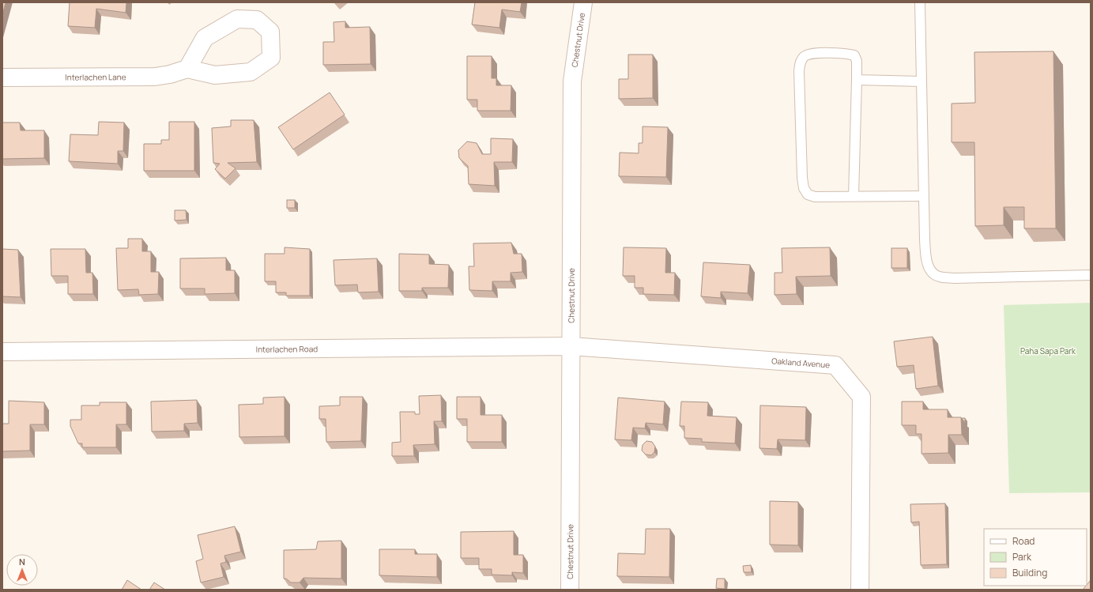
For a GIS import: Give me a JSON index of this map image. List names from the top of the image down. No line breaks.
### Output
{"streets":{"street":["Chestnut Drive","Interlachen Lane","Interlachen Road","Oakland Avenue"]},"crossings":[["Chestnut Drive","Interlachen Road"],["Chestnut Drive","Oakland Avenue"],["Interlachen Road","Oakland Avenue"]],"parks":["Paha Sapa Park"],"legend":["Road","Park","Building"],"north":"top"}
